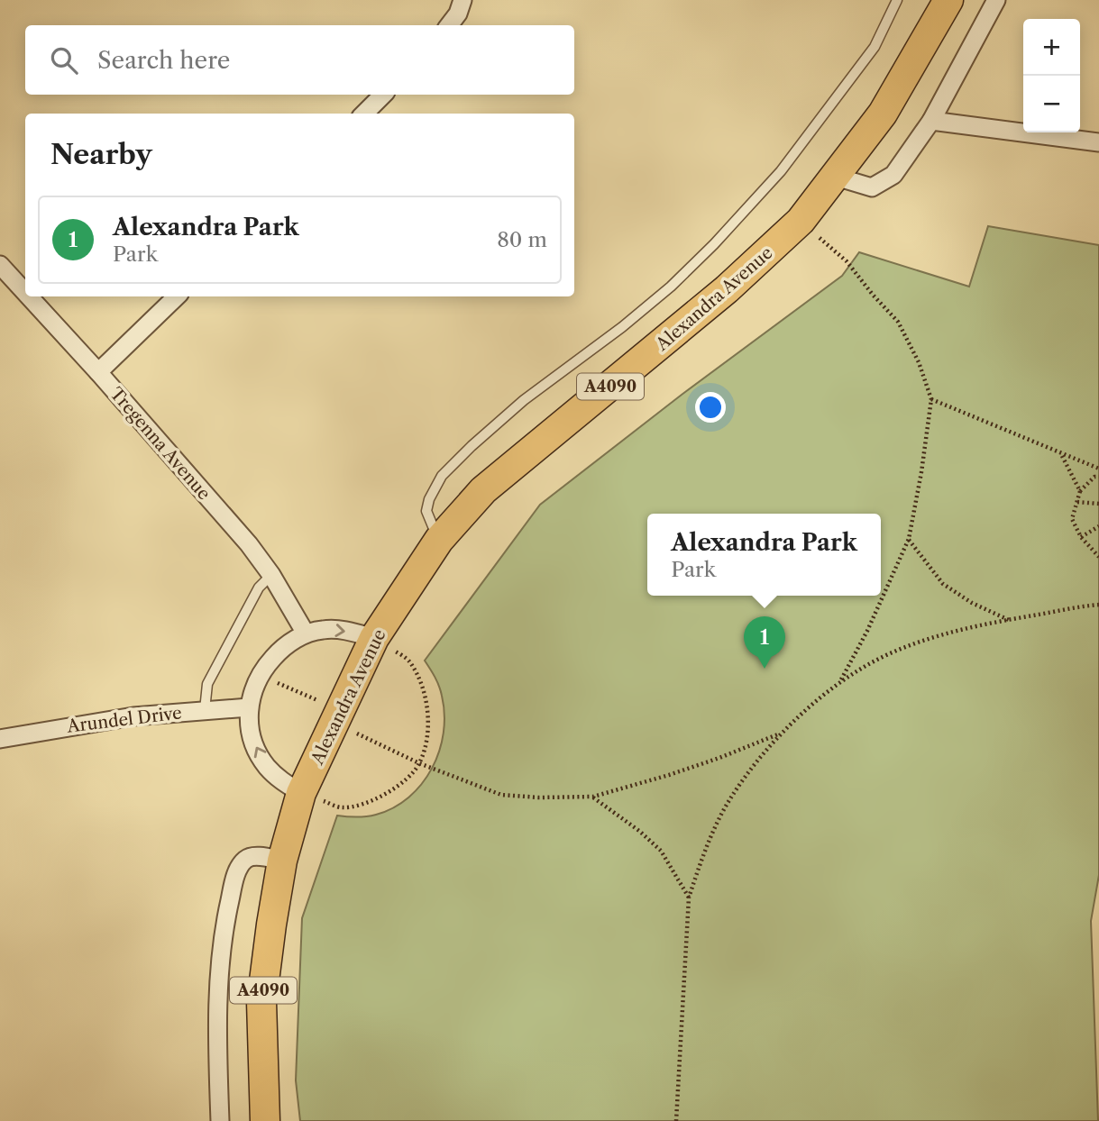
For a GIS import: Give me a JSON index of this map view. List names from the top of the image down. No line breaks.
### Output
{"streets":{"main road":["Alexandra Avenue","A4090"],"street":["Tregenna Avenue","Arundel Drive"]},"page":{"map_buttons":["+","−"],"search":"Search here","heading":"Nearby","list":[{"mark":"1","name":"Alexandra Park","note":"Park","value":"80 m"}],"popup":["Alexandra Park","Park"],"pins":"1"}}
